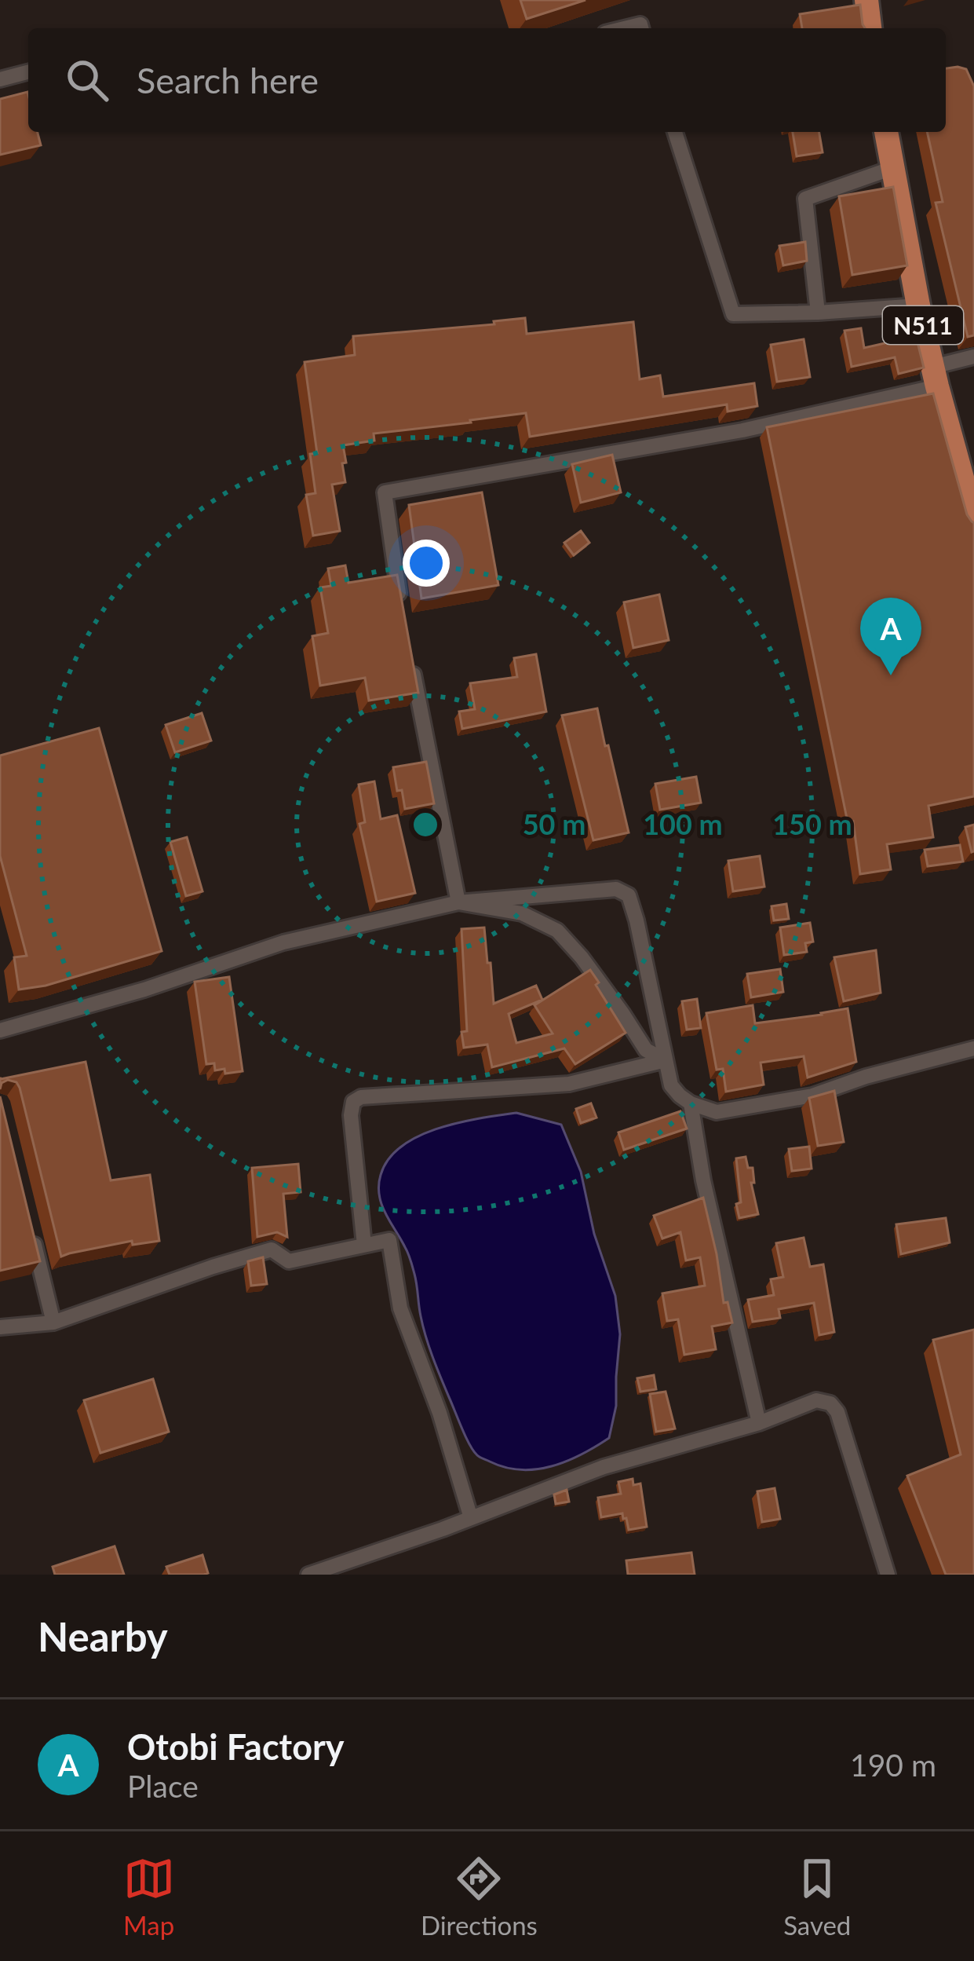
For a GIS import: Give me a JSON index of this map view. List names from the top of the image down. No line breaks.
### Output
{"streets":{"highway":["N511"]},"page":{"search":"Search here","pins":"A","heading":"Nearby","list":[{"mark":"A","name":"Otobi Factory","note":"Place","value":"190 m"}],"nav":["Map","Directions","Saved"]},"rings":["50 m","100 m","150 m"]}
